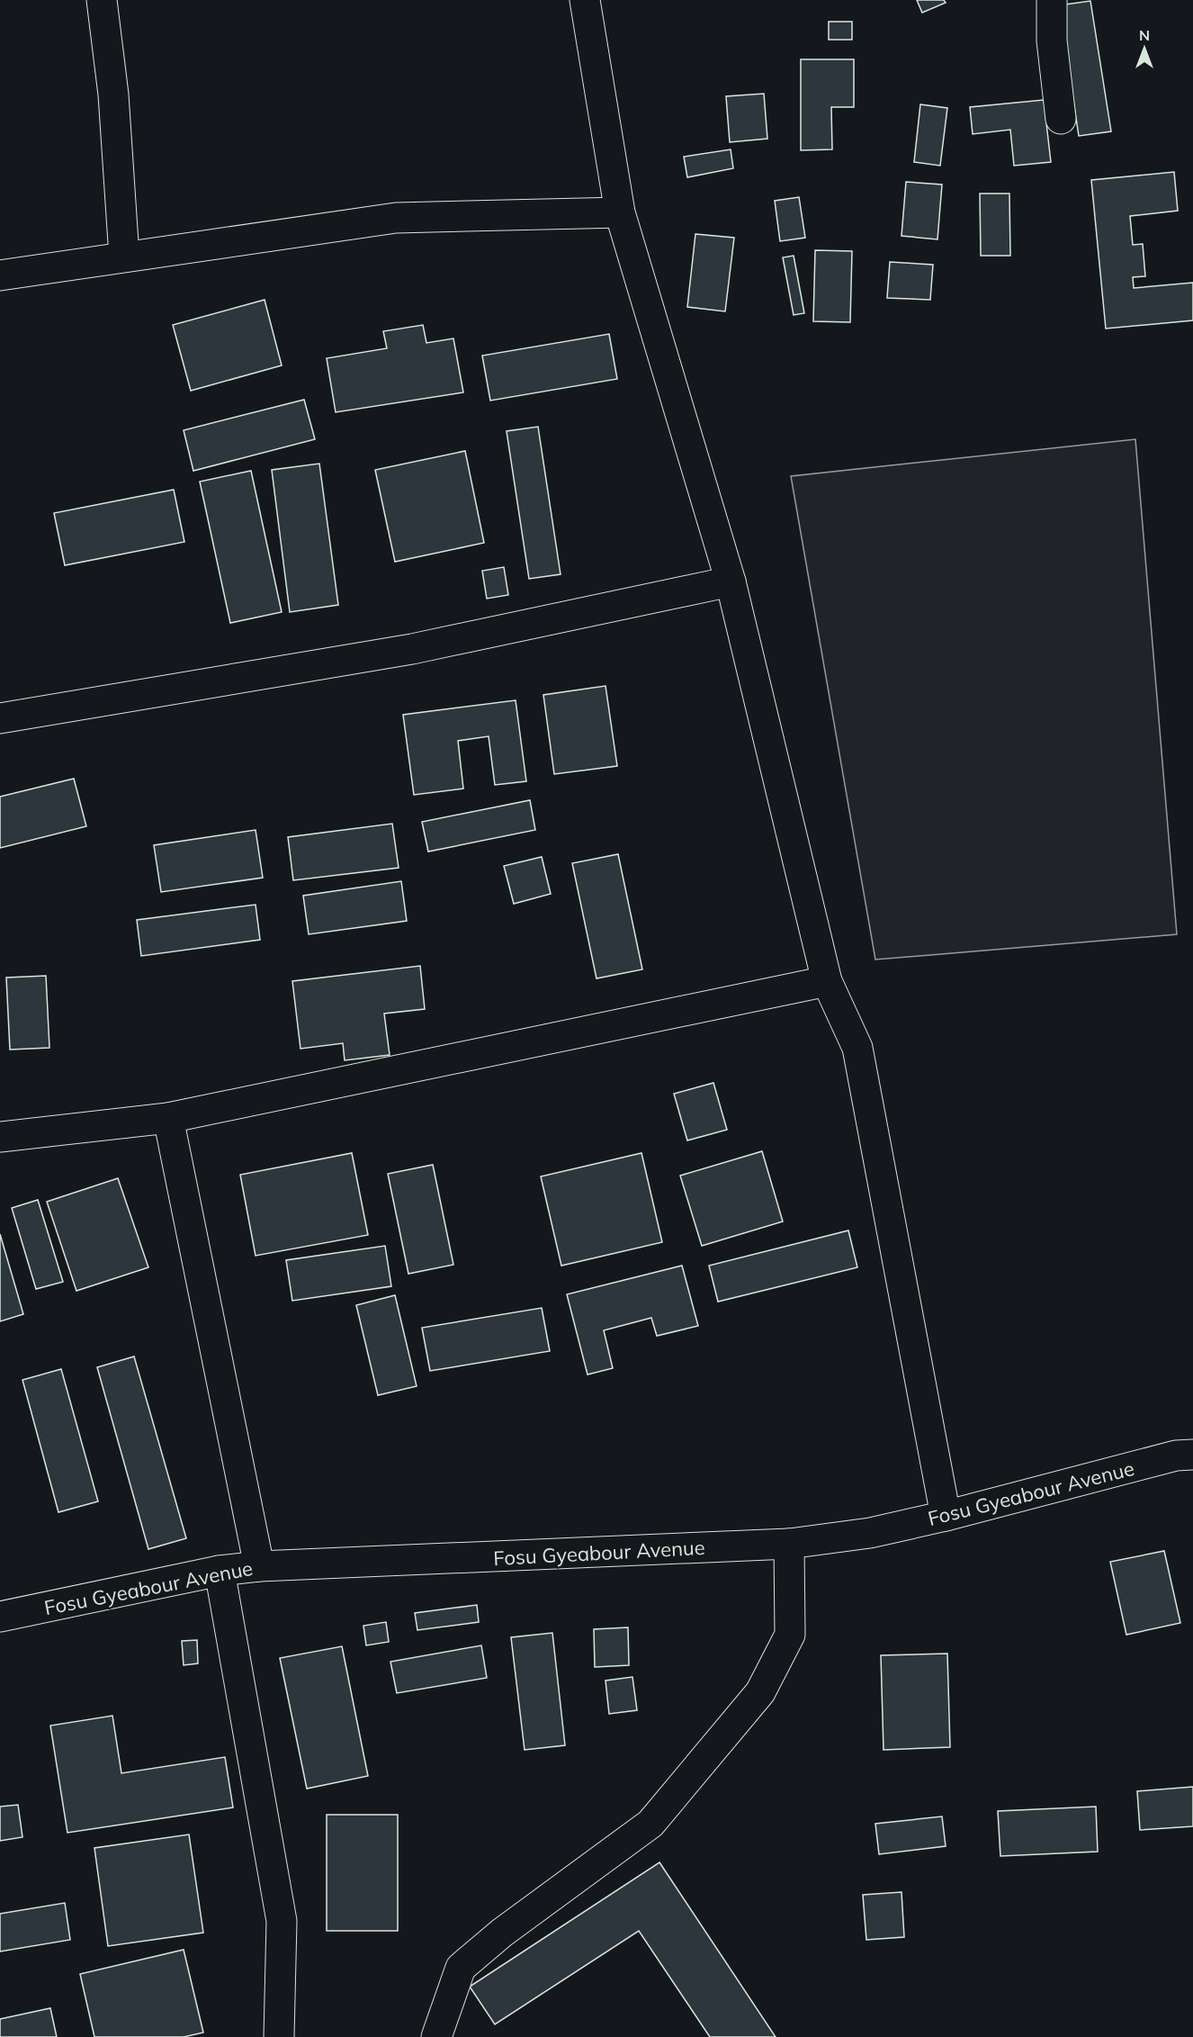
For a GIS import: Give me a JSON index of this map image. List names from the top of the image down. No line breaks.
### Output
{"streets":{"street":["Fosu Gyeabour Avenue"]},"north":"top"}
